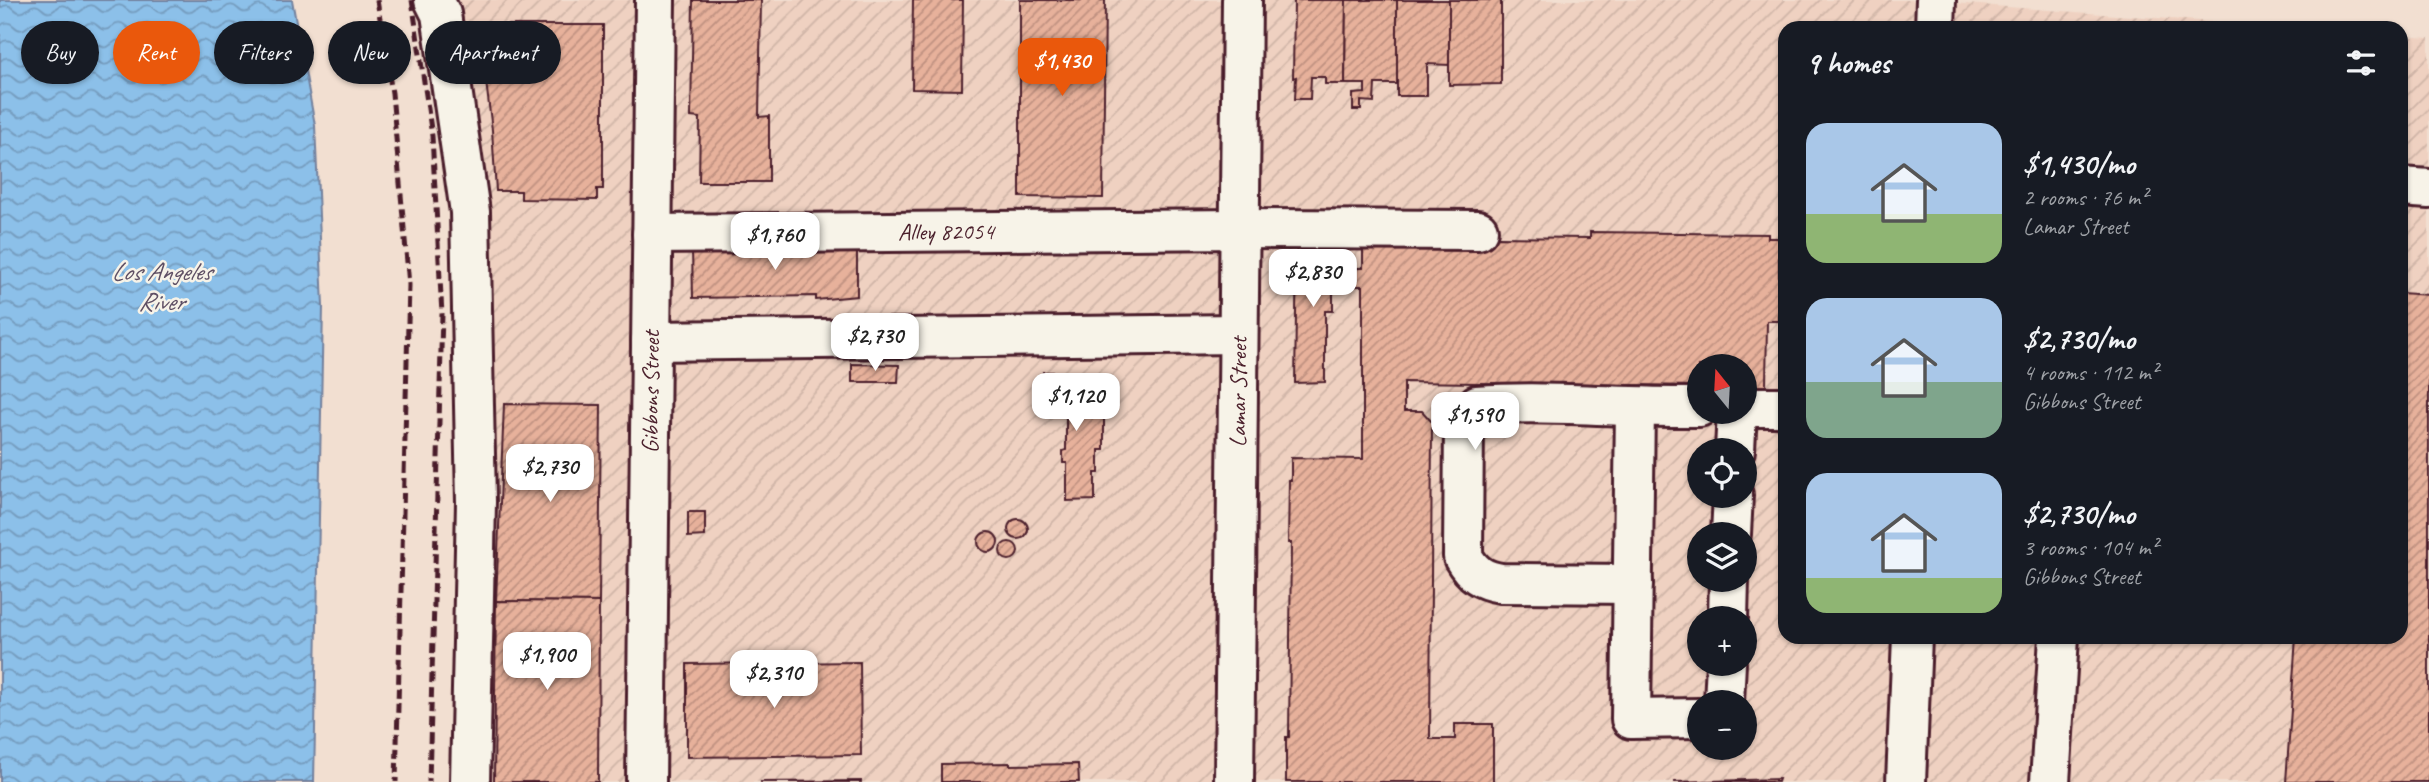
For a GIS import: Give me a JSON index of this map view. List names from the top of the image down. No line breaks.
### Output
{"streets":{"street":["Alley 82054","Gibbons Street","Lamar Street"]},"crossings":[["Alley 82054","Gibbons Street"],["Alley 82054","Lamar Street"]],"water":["Los Angeles River"],"north":"top","page":{"chip":["Buy","Rent","Filters","New","Apartment"],"heading":"9 homes","price":["$1,430","$1,760","$2,830","$2,730","$1,120","$1,590","$2,730","$1,900","$2,310"],"list":[{"name":"$1,430/mo","note":"2 rooms · 76 m² · Lamar Street"},{"name":"$2,730/mo","note":"4 rooms · 112 m² · Gibbons Street"},{"name":"$2,730/mo","note":"3 rooms · 104 m² · Gibbons Street"}],"map_buttons":["+","−"]}}
